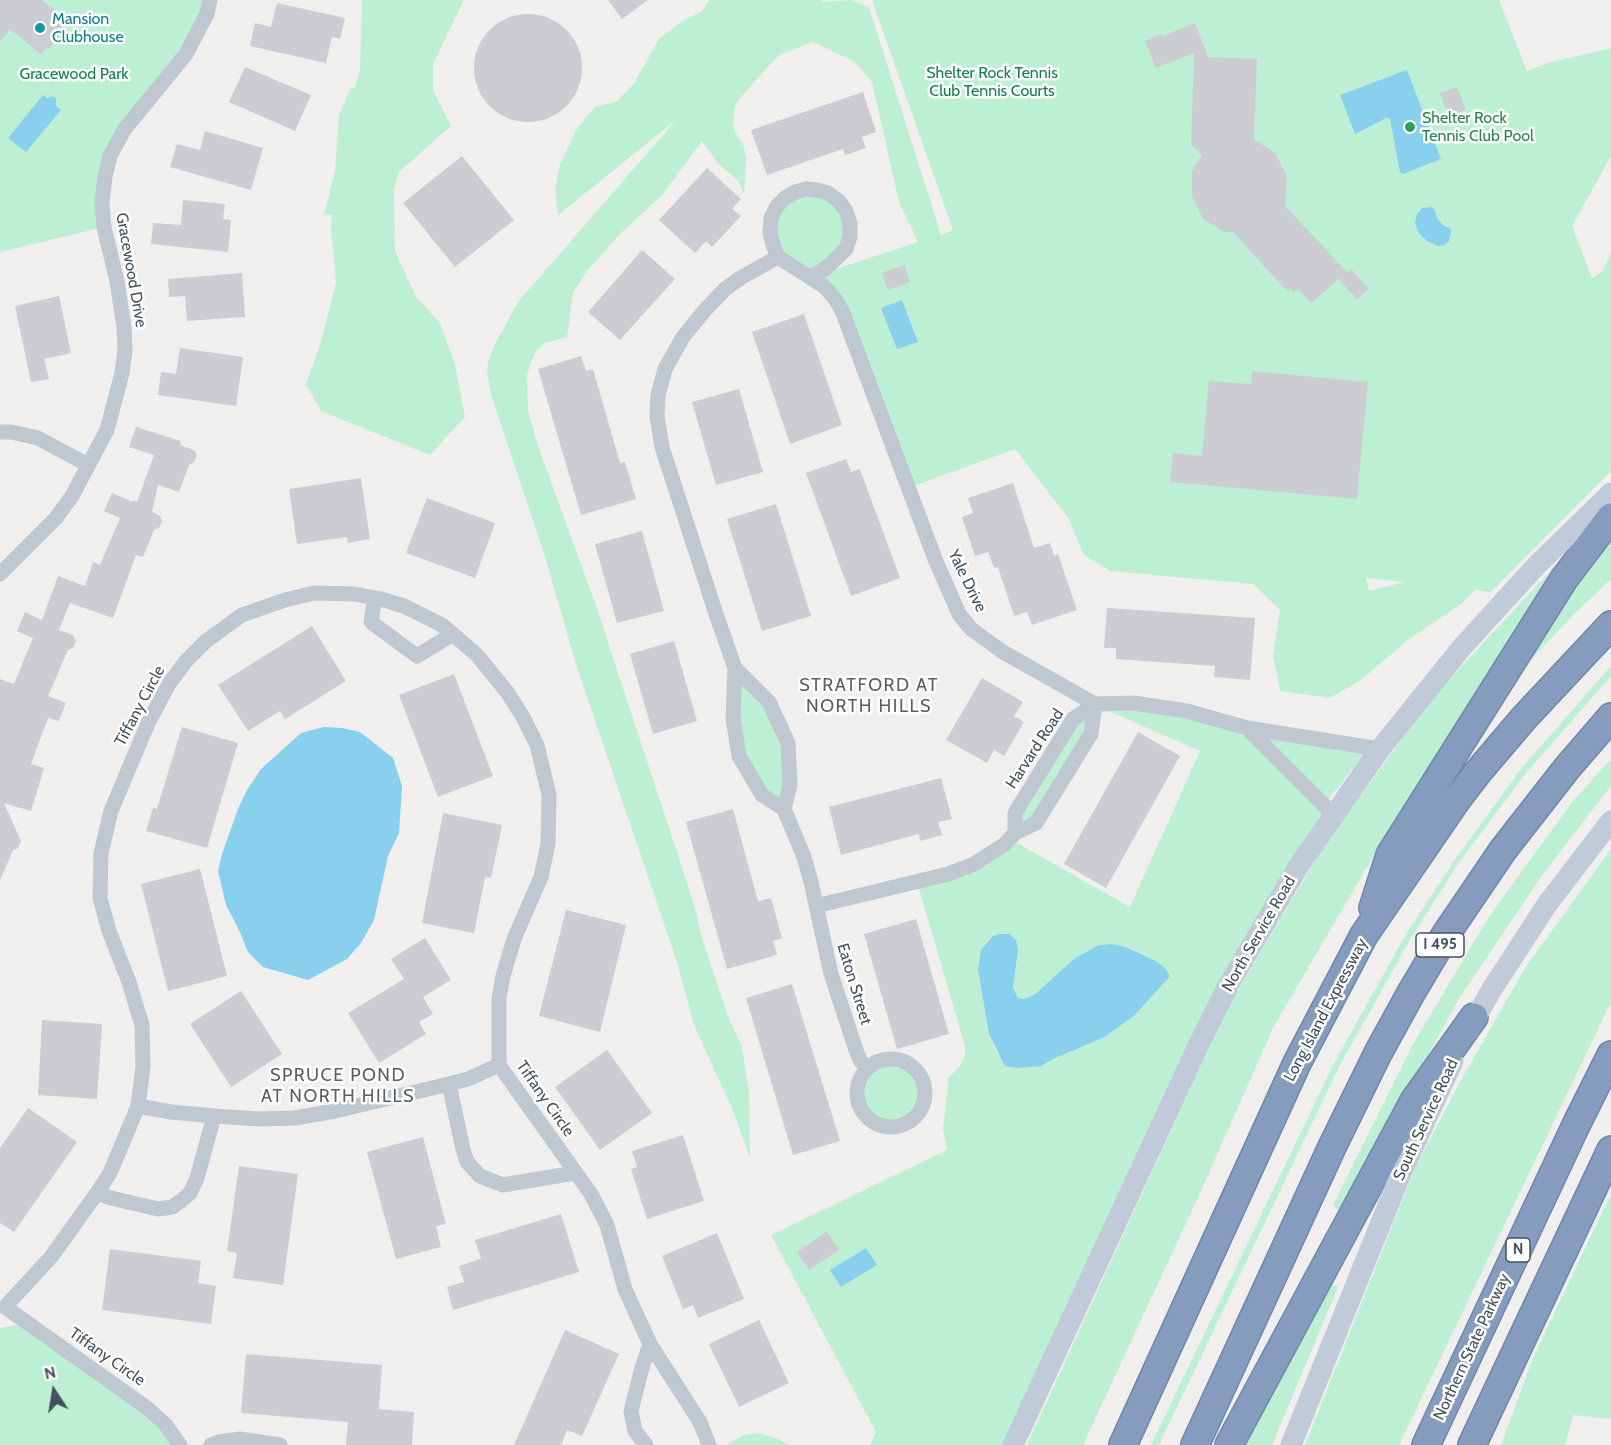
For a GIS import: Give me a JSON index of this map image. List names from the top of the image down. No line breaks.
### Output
{"streets":{"highway":["I 495","Long Island Expressway","N","Northern State Parkway"],"main road":["North Service Road","South Service Road"],"street":["Gracewood Drive","Yale Drive","Tiffany Circle","Harvard Road","Eaton Street"]},"crossings":[["Yale Drive","Harvard Road"]],"districts":["STRATFORD AT NORTH HILLS","SPRUCE POND AT NORTH HILLS"],"parks":["Shelter Rock Tennis Club Tennis Courts","Gracewood Park"],"places":["Mansion Clubhouse","Shelter Rock Tennis Club Pool"],"north":"top"}
